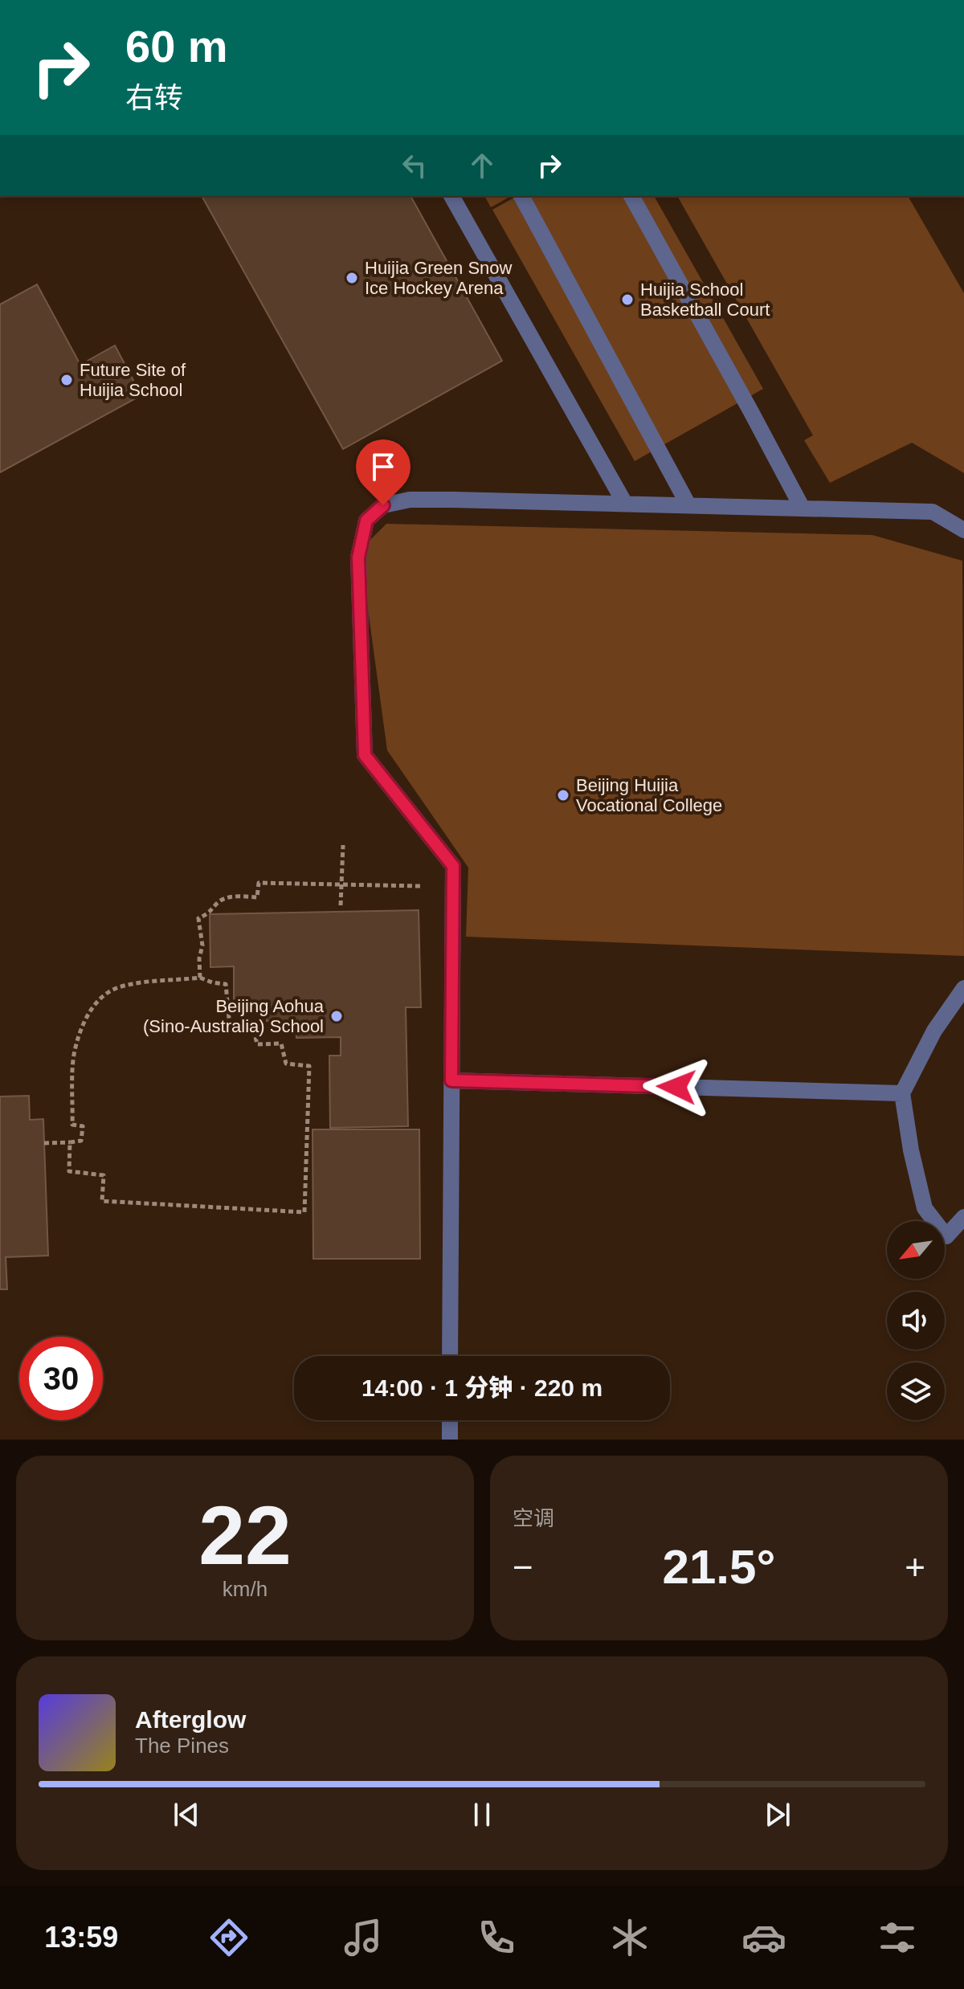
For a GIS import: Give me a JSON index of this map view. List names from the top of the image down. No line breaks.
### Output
{"places":["Huijia Green Snow Ice Hockey Arena","Huijia School Basketball Court","Future Site of Huijia School","Beijing Huijia Vocational College","Beijing Aohua (Sino-Australia) School"],"north":"bottom left","page":{"turn":["60 m","右转"],"limit":"30","trip":"14:00 · 1 分钟 · 220 m","tile":[["22","km/h"],"空调"],"heat":["−","21.5°","+"],"song":["Afterglow","The Pines"],"tabs":"13:59"}}
